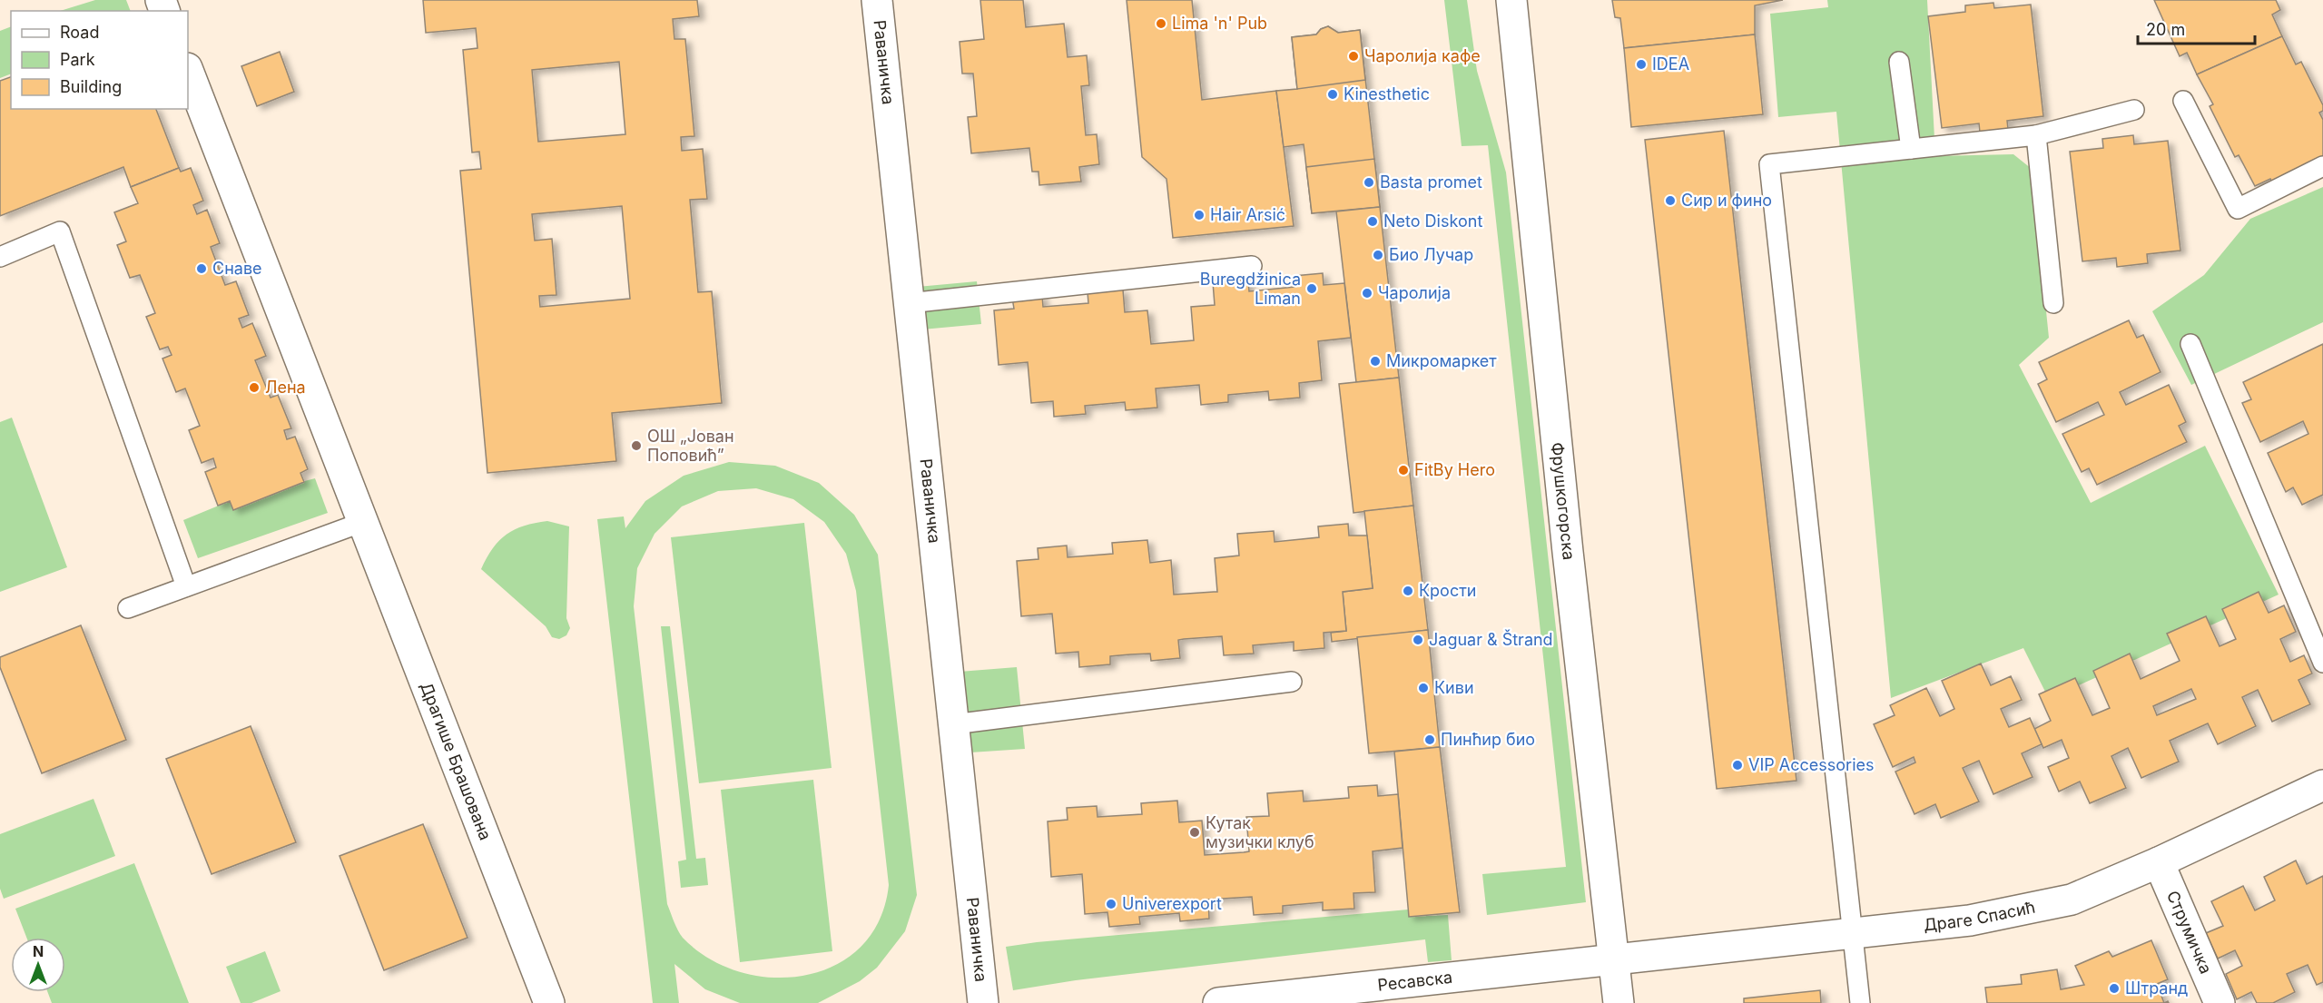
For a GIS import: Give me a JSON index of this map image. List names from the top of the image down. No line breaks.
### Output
{"streets":{"street":["Раваничка","Фрушкогорска","Драгише Брашована","Драге Спасић","Струмичка","Ресавска"]},"crossings":[["Фрушкогорска","Драге Спасић"],["Фрушкогорска","Ресавска"],["Драге Спасић","Струмичка"],["Драге Спасић","Ресавска"]],"places":["Lima 'n' Pub","Чаролија кафе","IDEA","Kinesthetic","Basta promet","Сир и фино","Hair Arsić","Neto Diskont","Био Лучар","Снаве","Buregdžinica Liman","Чаролија","Микромаркет","Лена","ОШ „Јован Поповић”","FitBy Hero","Крости","Jaguar & Štrand","Киви","Пинћир био","VIP Accessories","Кутак музички клуб","Univerexport","Штранд"],"legend":["Road","Park","Building"],"scale_bar":"20 m","north":"top"}
